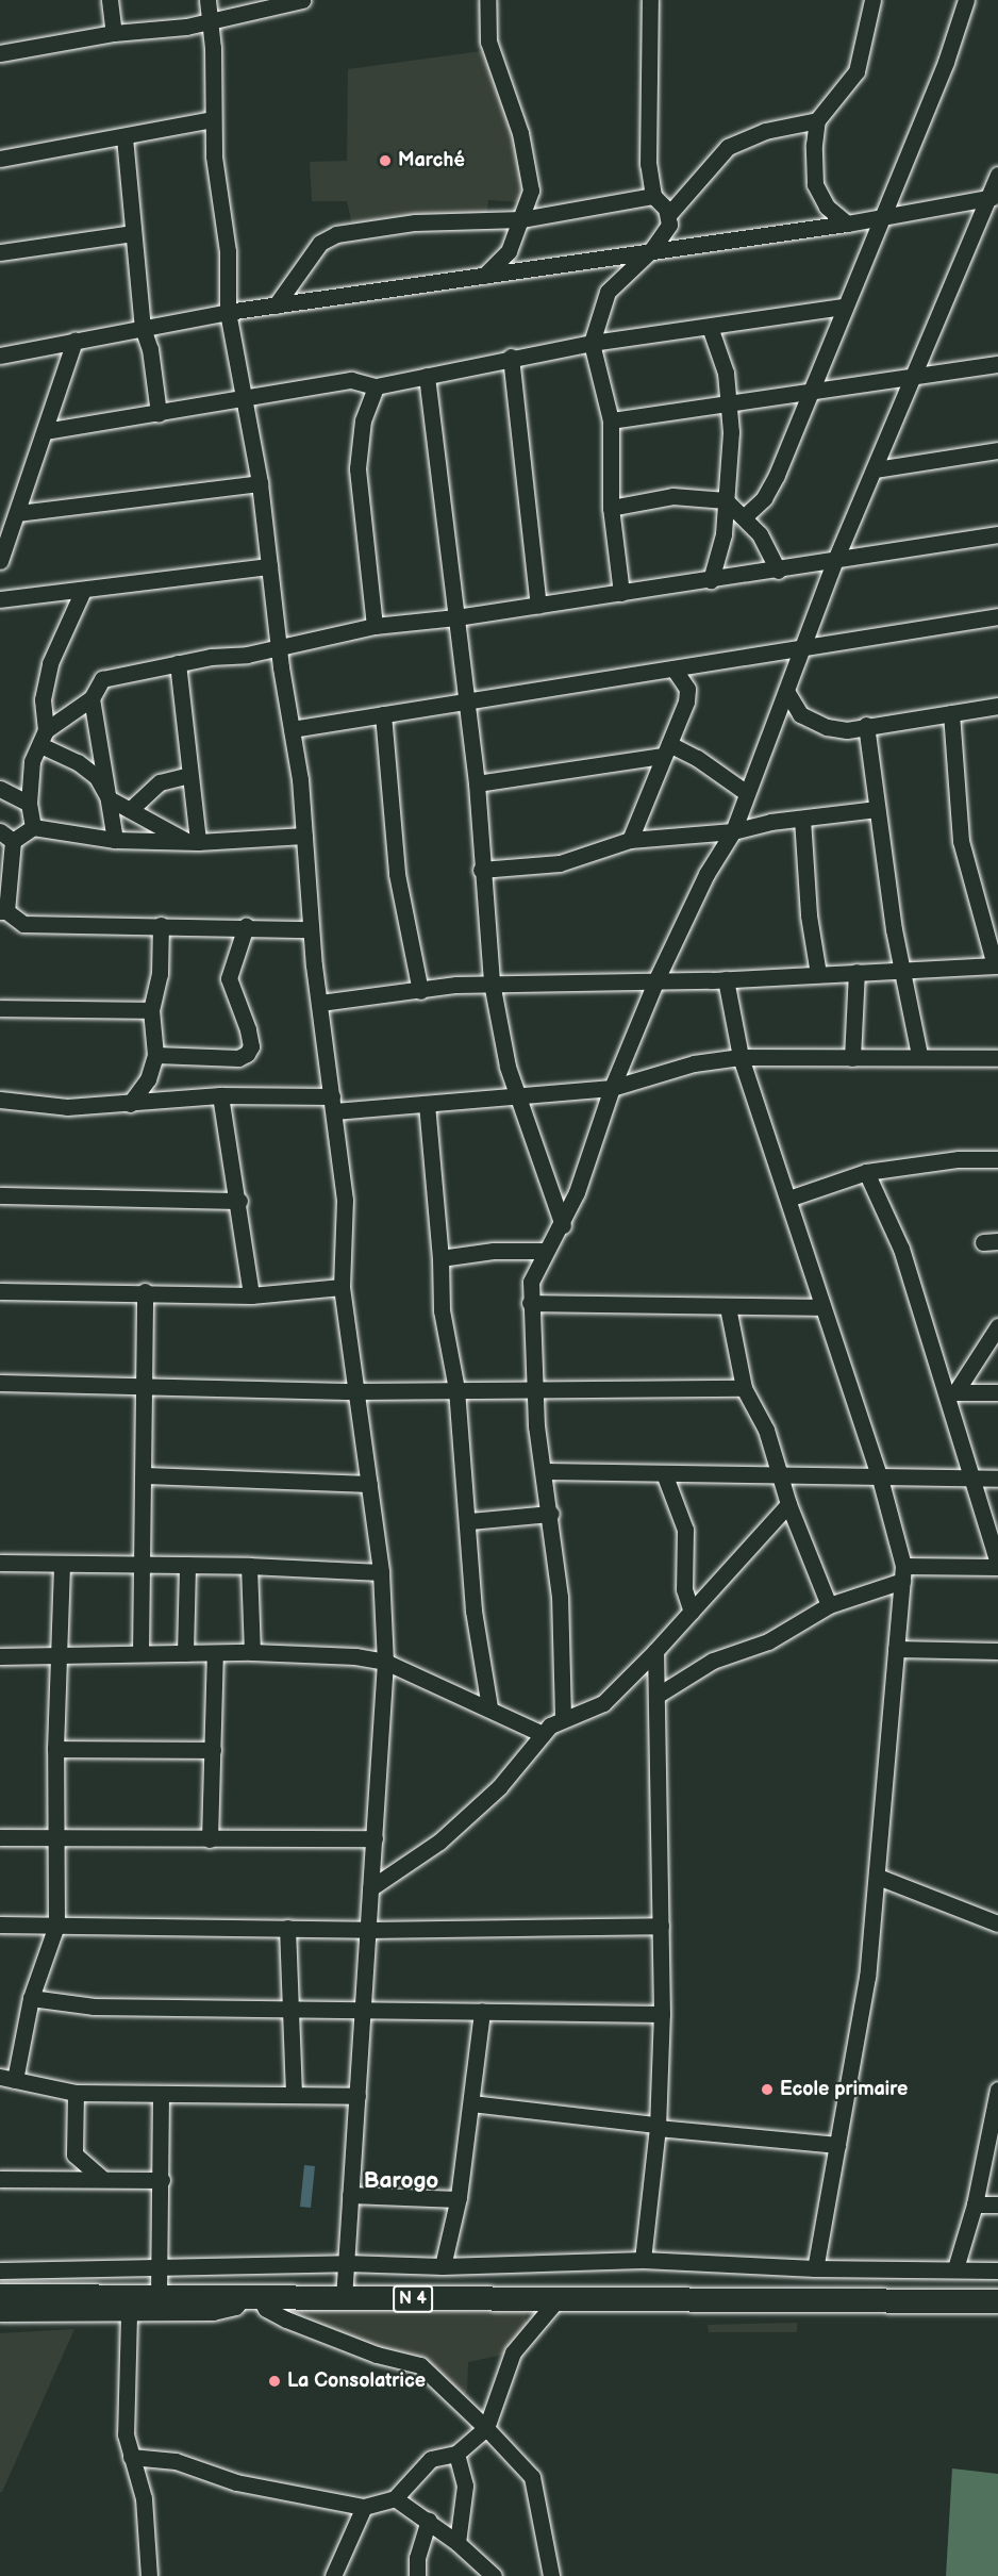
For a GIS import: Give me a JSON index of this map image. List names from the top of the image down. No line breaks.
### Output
{"streets":{"highway":["N 4"]},"districts":["Barogo"],"places":["Marché","Ecole primaire","La Consolatrice"]}
